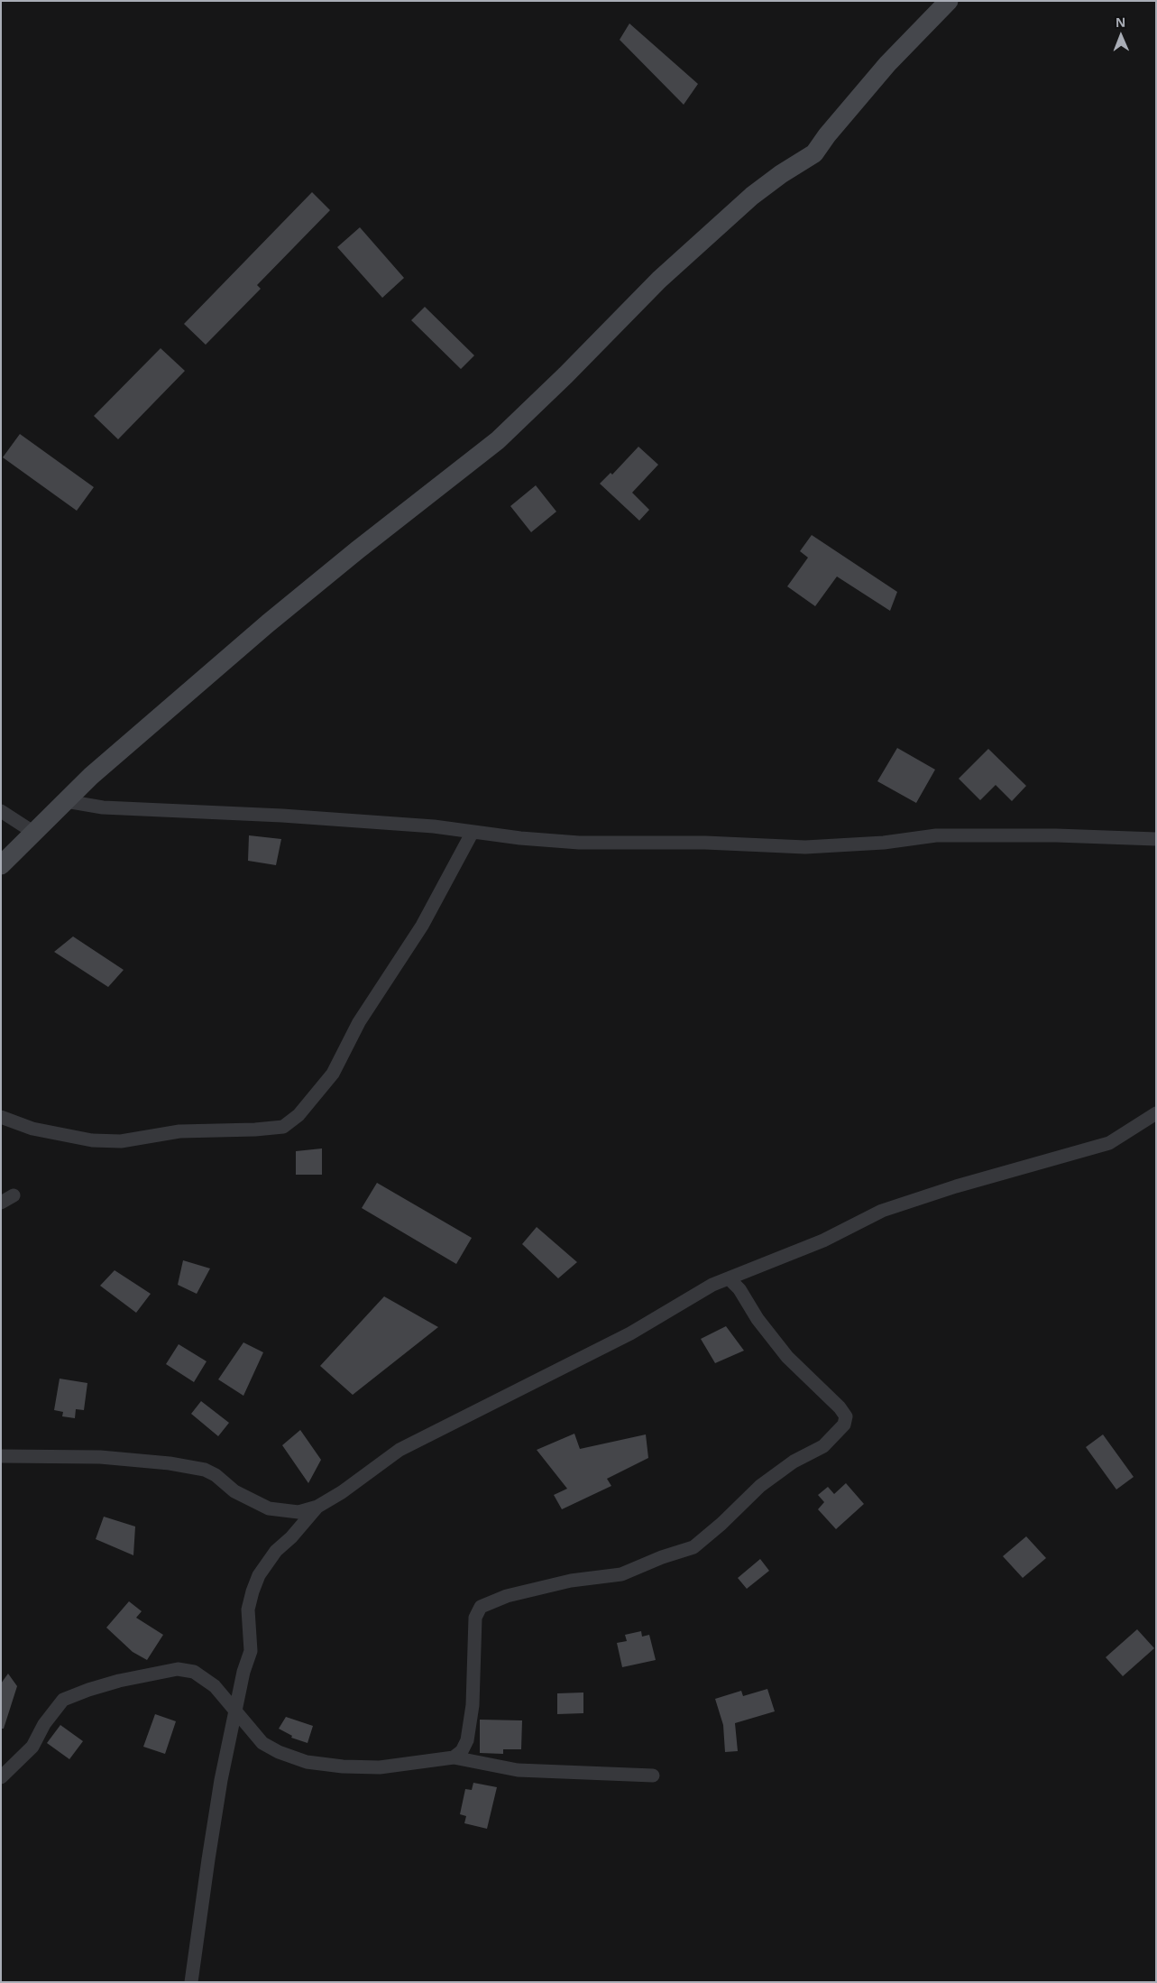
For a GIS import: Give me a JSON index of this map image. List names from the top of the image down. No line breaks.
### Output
{"north":"top"}
